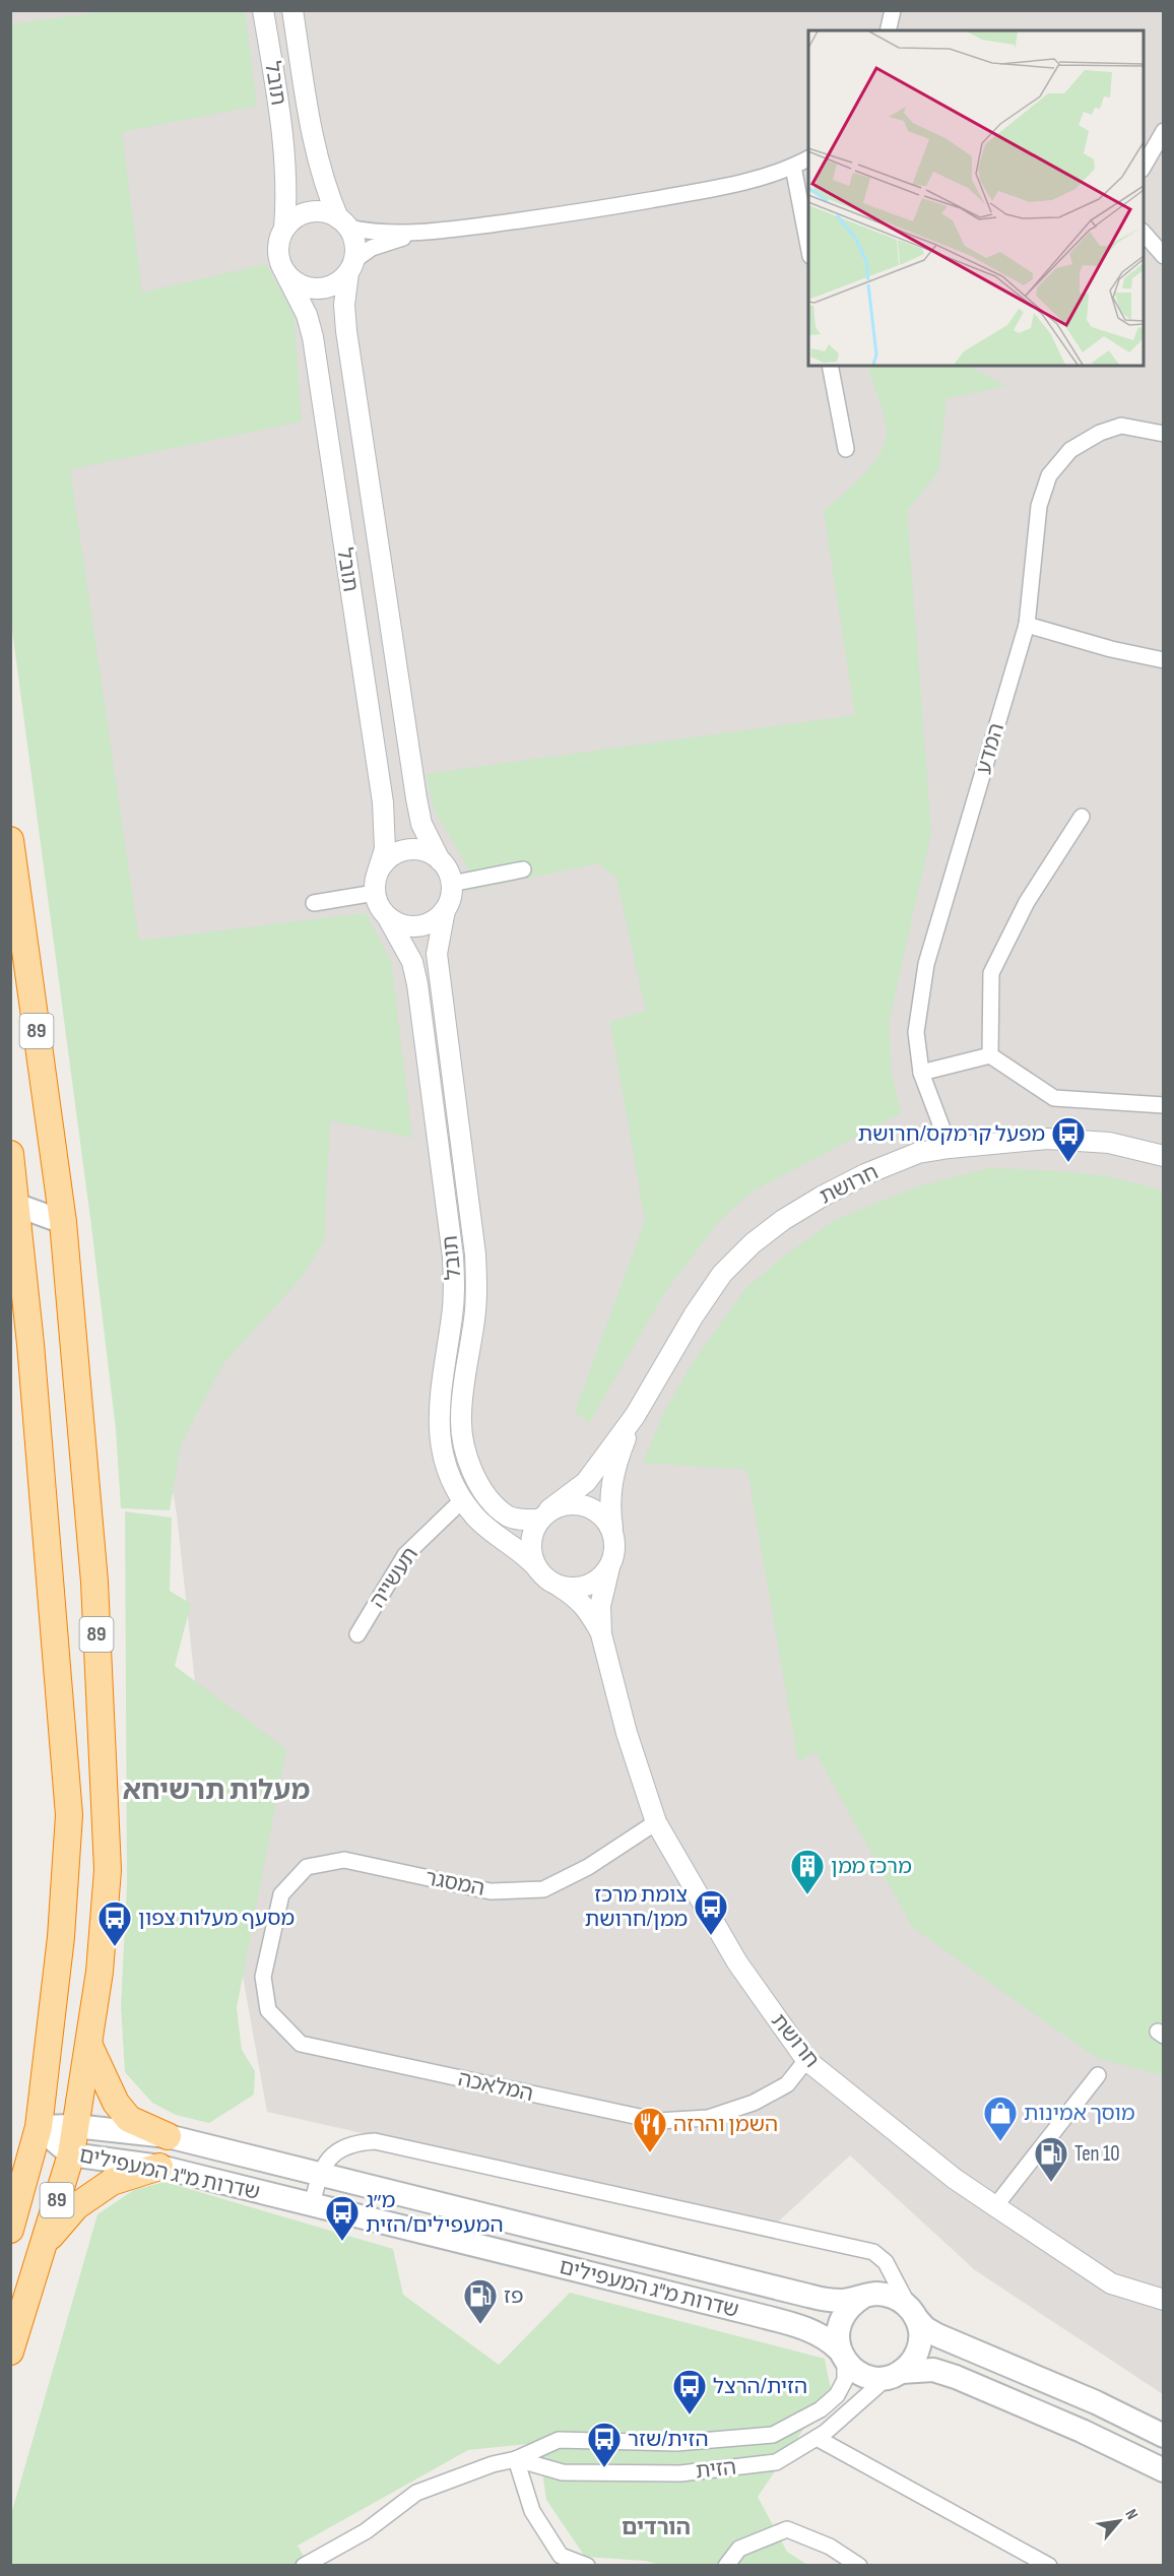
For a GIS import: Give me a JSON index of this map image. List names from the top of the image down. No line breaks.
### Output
{"streets":{"highway":["89"],"main road":["שדרות מ\"ג המעפילים"],"street":["תובל","המדע","חרושת","תעשייה","המסגר","המלאכה","הזית"]},"crossings":[["תובל","חרושת"],["תובל","תעשייה"],["המדע","חרושת"],["89","שדרות מ\"ג המעפילים"],["חרושת","המסגר"],["חרושת","המלאכה"],["המסגר","המלאכה"],["שדרות מ\"ג המעפילים","הזית"]],"districts":["מעלות תרשיחא","הורדים"],"places":{"bus stop":["מפעל קרמקס/חרושת","צומת מרכז ממן/חרושת","מסעף מעלות צפון","מ״ג המעפילים/הזית","הזית/הרצל","הזית/שזר"],"building":["מרכז ממן"],"shop":["מוסך אמינות"],"restaurant":["השמן והרזה"],"fuel station":["Ten 10","פז"]},"north":"top right"}
